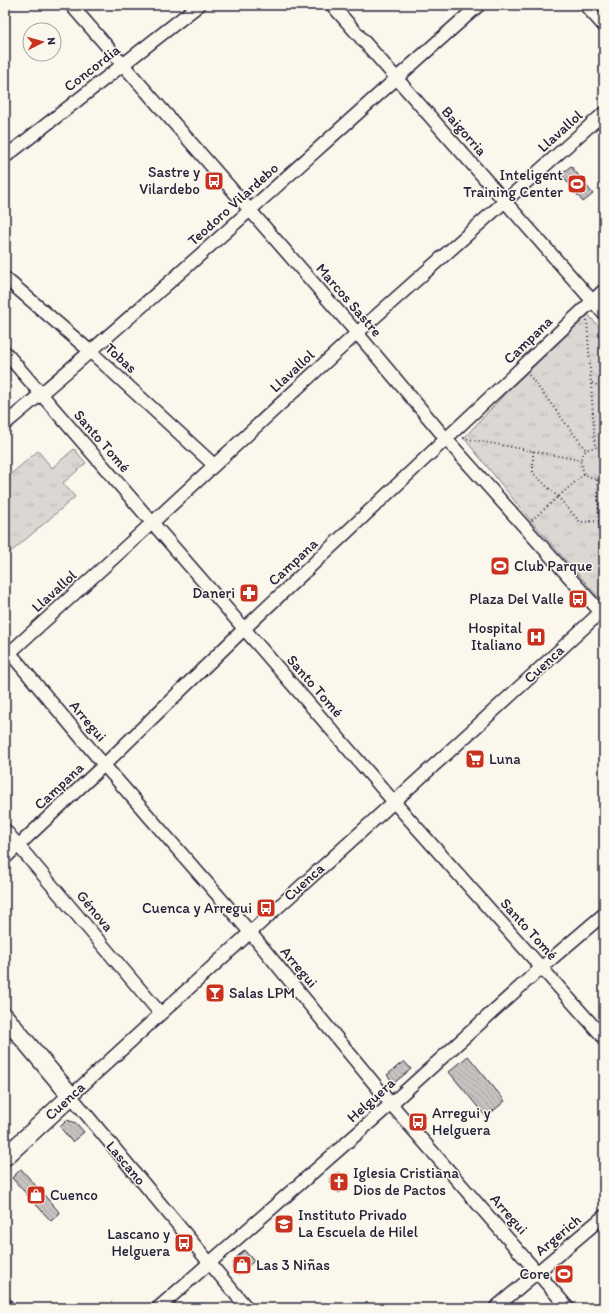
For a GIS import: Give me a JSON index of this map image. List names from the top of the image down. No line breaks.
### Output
{"streets":{"street":["Concordia","Baigorria","Llavallol","Teodoro Vilardebo","Marcos Sastre","Campana","Tobas","Santo Tomé","Cuenca","Arregui","Génova","Helguera","Lascano","Argerich"]},"crossings":[["Concordia","Marcos Sastre"],["Baigorria","Llavallol"],["Baigorria","Teodoro Vilardebo"],["Baigorria","Campana"],["Llavallol","Marcos Sastre"],["Llavallol","Tobas"],["Llavallol","Santo Tomé"],["Llavallol","Arregui"],["Teodoro Vilardebo","Marcos Sastre"],["Teodoro Vilardebo","Tobas"],["Teodoro Vilardebo","Santo Tomé"],["Marcos Sastre","Campana"],["Marcos Sastre","Cuenca"],["Campana","Santo Tomé"],["Campana","Arregui"],["Campana","Génova"],["Santo Tomé","Cuenca"],["Santo Tomé","Helguera"],["Cuenca","Arregui"],["Cuenca","Génova"],["Cuenca","Lascano"],["Arregui","Helguera"],["Arregui","Argerich"],["Helguera","Lascano"]],"places":{"bus stop":["Sastre y Vilardebo","Plaza Del Valle","Cuenca y Arregui","Arregui y Helguera","Lascano y Helguera"],"sports":["Inteligent Training Center","Club Parque","Core"],"pharmacy":["Daneri"],"hospital":["Hospital Italiano"],"supermarket":["Luna"],"bar":["Salas LPM"],"church":["Iglesia Cristiana Dios de Pactos"],"shop":["Cuenco","Las 3 Niñas"],"school or university":["Instituto Privado La Escuela de Hilel"]},"north":"right"}
